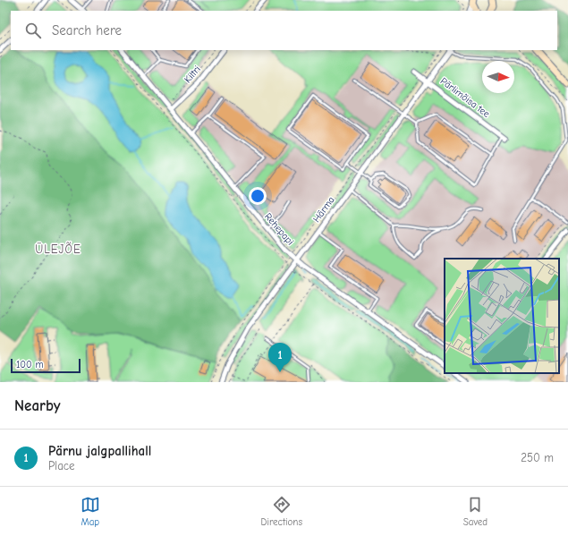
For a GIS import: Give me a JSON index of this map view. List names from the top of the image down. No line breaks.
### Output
{"streets":{"street":["Kiltri","Pärlimõisa tee","Härma","Rehepapi"]},"crossings":[["Kiltri","Rehepapi"],["Pärlimõisa tee","Härma"],["Härma","Rehepapi"]],"districts":["ÜLEJÕE"],"scale_bar":"100 m","north":"right","page":{"search":"Search here","pins":"1","scale":"100 m","heading":"Nearby","list":[{"mark":"1","name":"Pärnu jalgpallihall","note":"Place","value":"250 m"}],"nav":["Map","Directions","Saved"]}}
